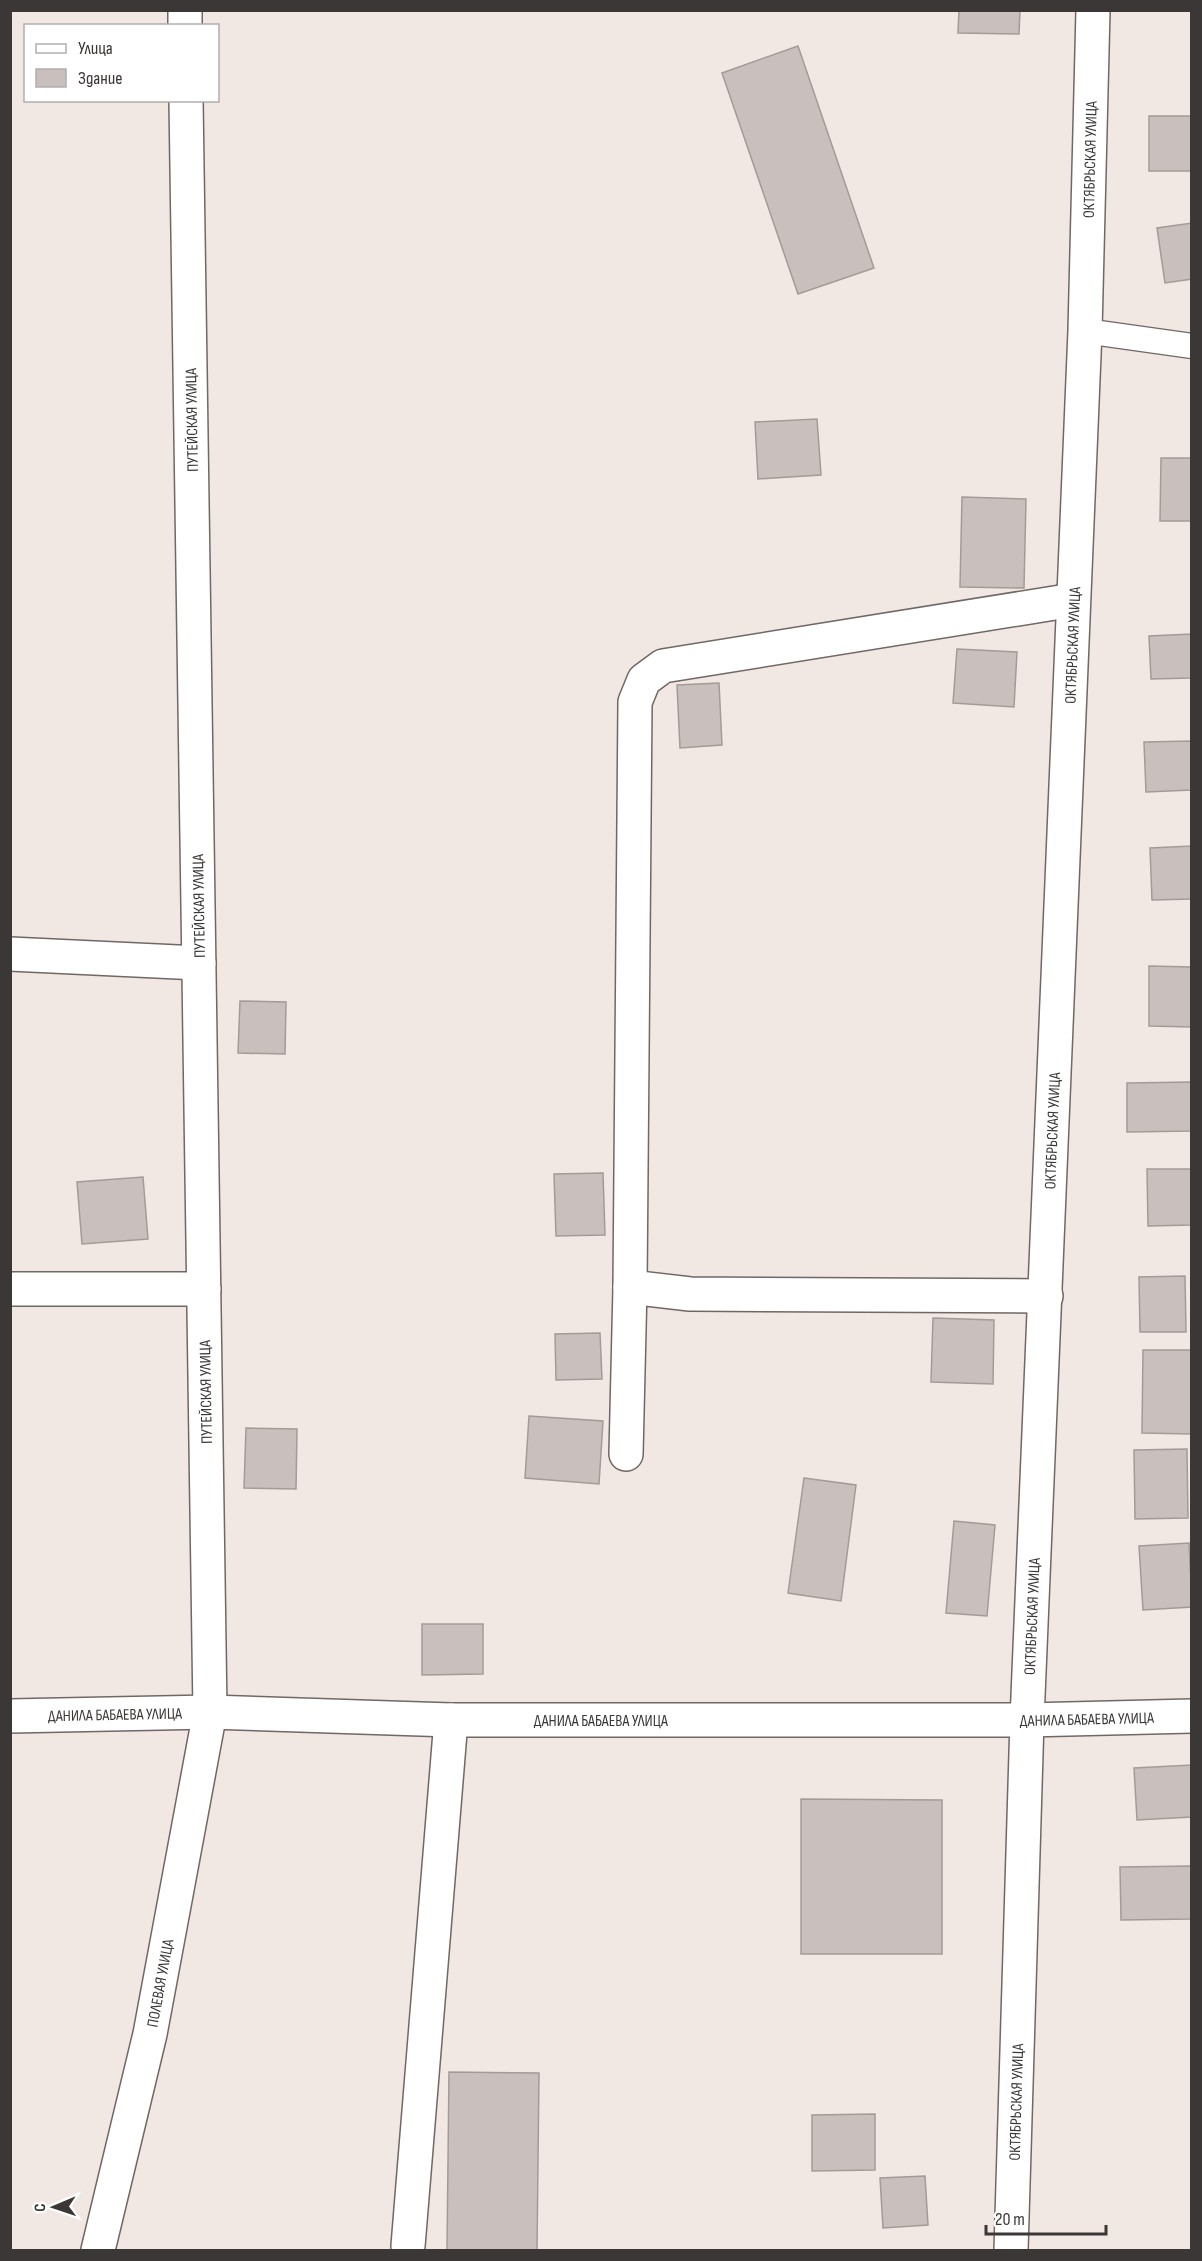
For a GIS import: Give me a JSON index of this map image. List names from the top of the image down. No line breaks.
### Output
{"streets":{"street":["ОКТЯБРЬСКАЯ УЛИЦА","ПУТЕЙСКАЯ УЛИЦА","ДАНИЛА БАБАЕВА УЛИЦА","ПОЛЕВАЯ УЛИЦА"]},"crossings":[["ОКТЯБРЬСКАЯ УЛИЦА","ДАНИЛА БАБАЕВА УЛИЦА"],["ПУТЕЙСКАЯ УЛИЦА","ДАНИЛА БАБАЕВА УЛИЦА"],["ПУТЕЙСКАЯ УЛИЦА","ПОЛЕВАЯ УЛИЦА"],["ДАНИЛА БАБАЕВА УЛИЦА","ПОЛЕВАЯ УЛИЦА"]],"legend":["Улица","Здание"],"scale_bar":"20 m","north":"left"}
